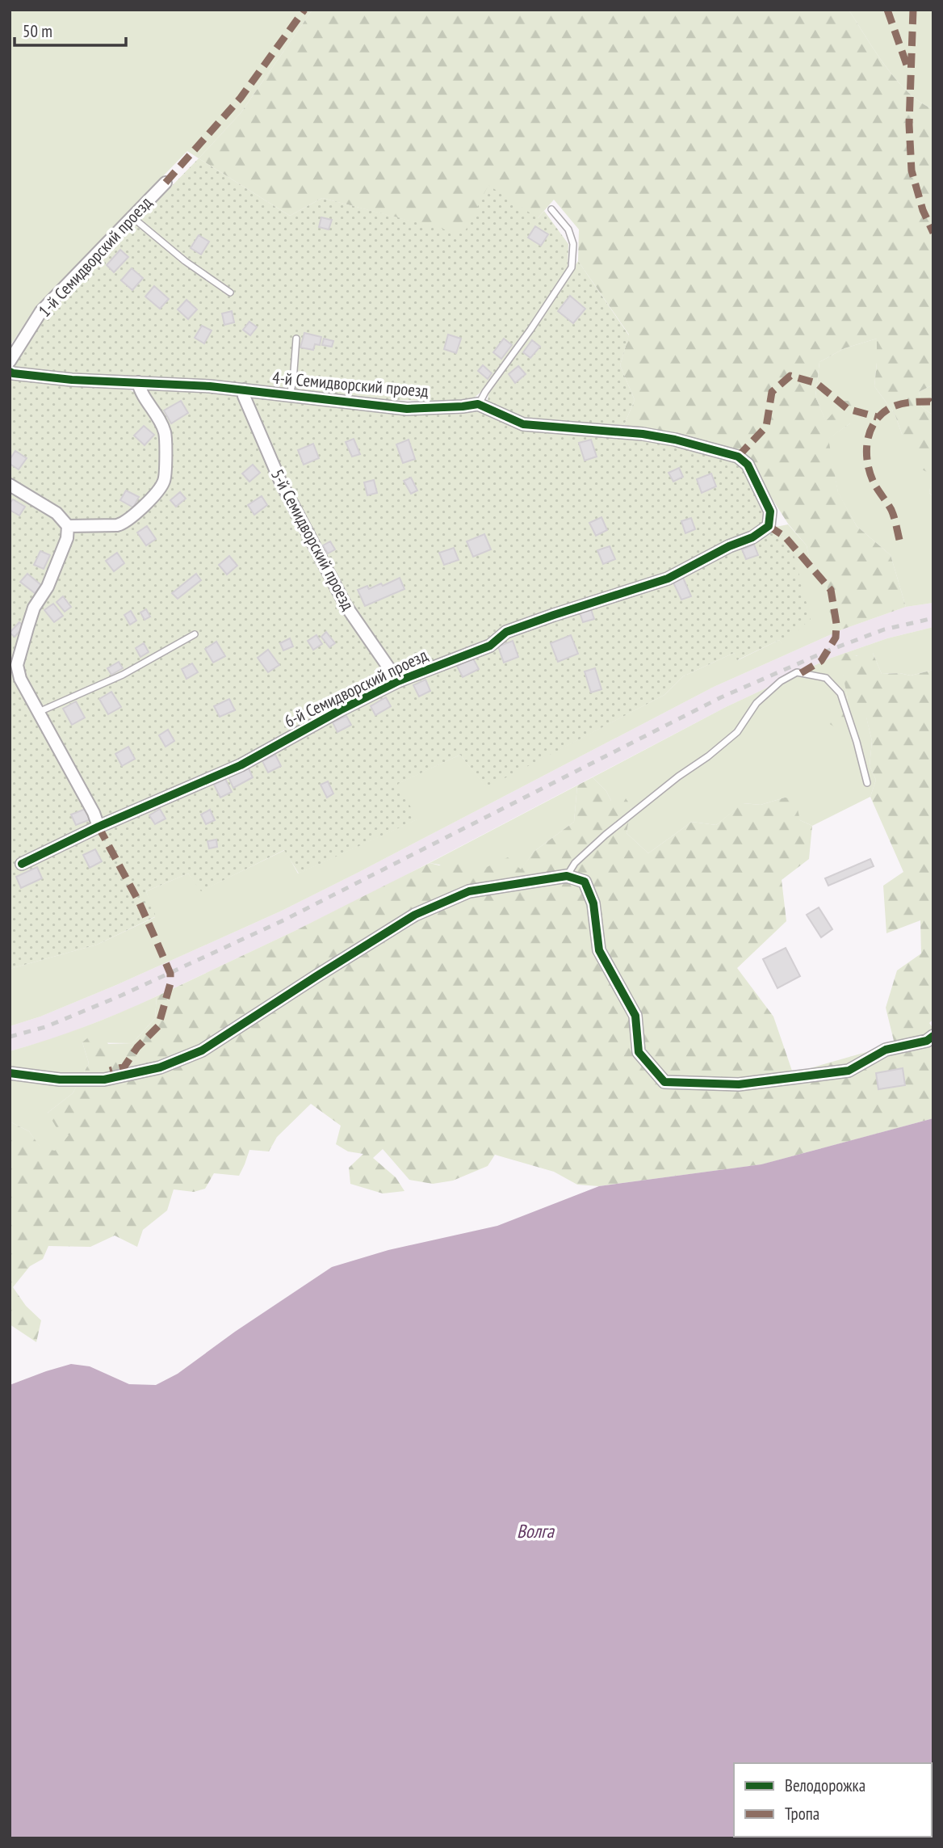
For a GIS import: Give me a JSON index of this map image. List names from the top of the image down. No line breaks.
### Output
{"streets":{"street":["1-й Семидворский проезд","4-й Семидворский проезд","5-й Семидворский проезд","6-й Семидворский проезд"]},"crossings":[["4-й Семидворский проезд","5-й Семидворский проезд"],["4-й Семидворский проезд","6-й Семидворский проезд"],["5-й Семидворский проезд","6-й Семидворский проезд"]],"water":["Волга"],"legend":["Велодорожка","Тропа"],"scale_bar":"50 m"}
